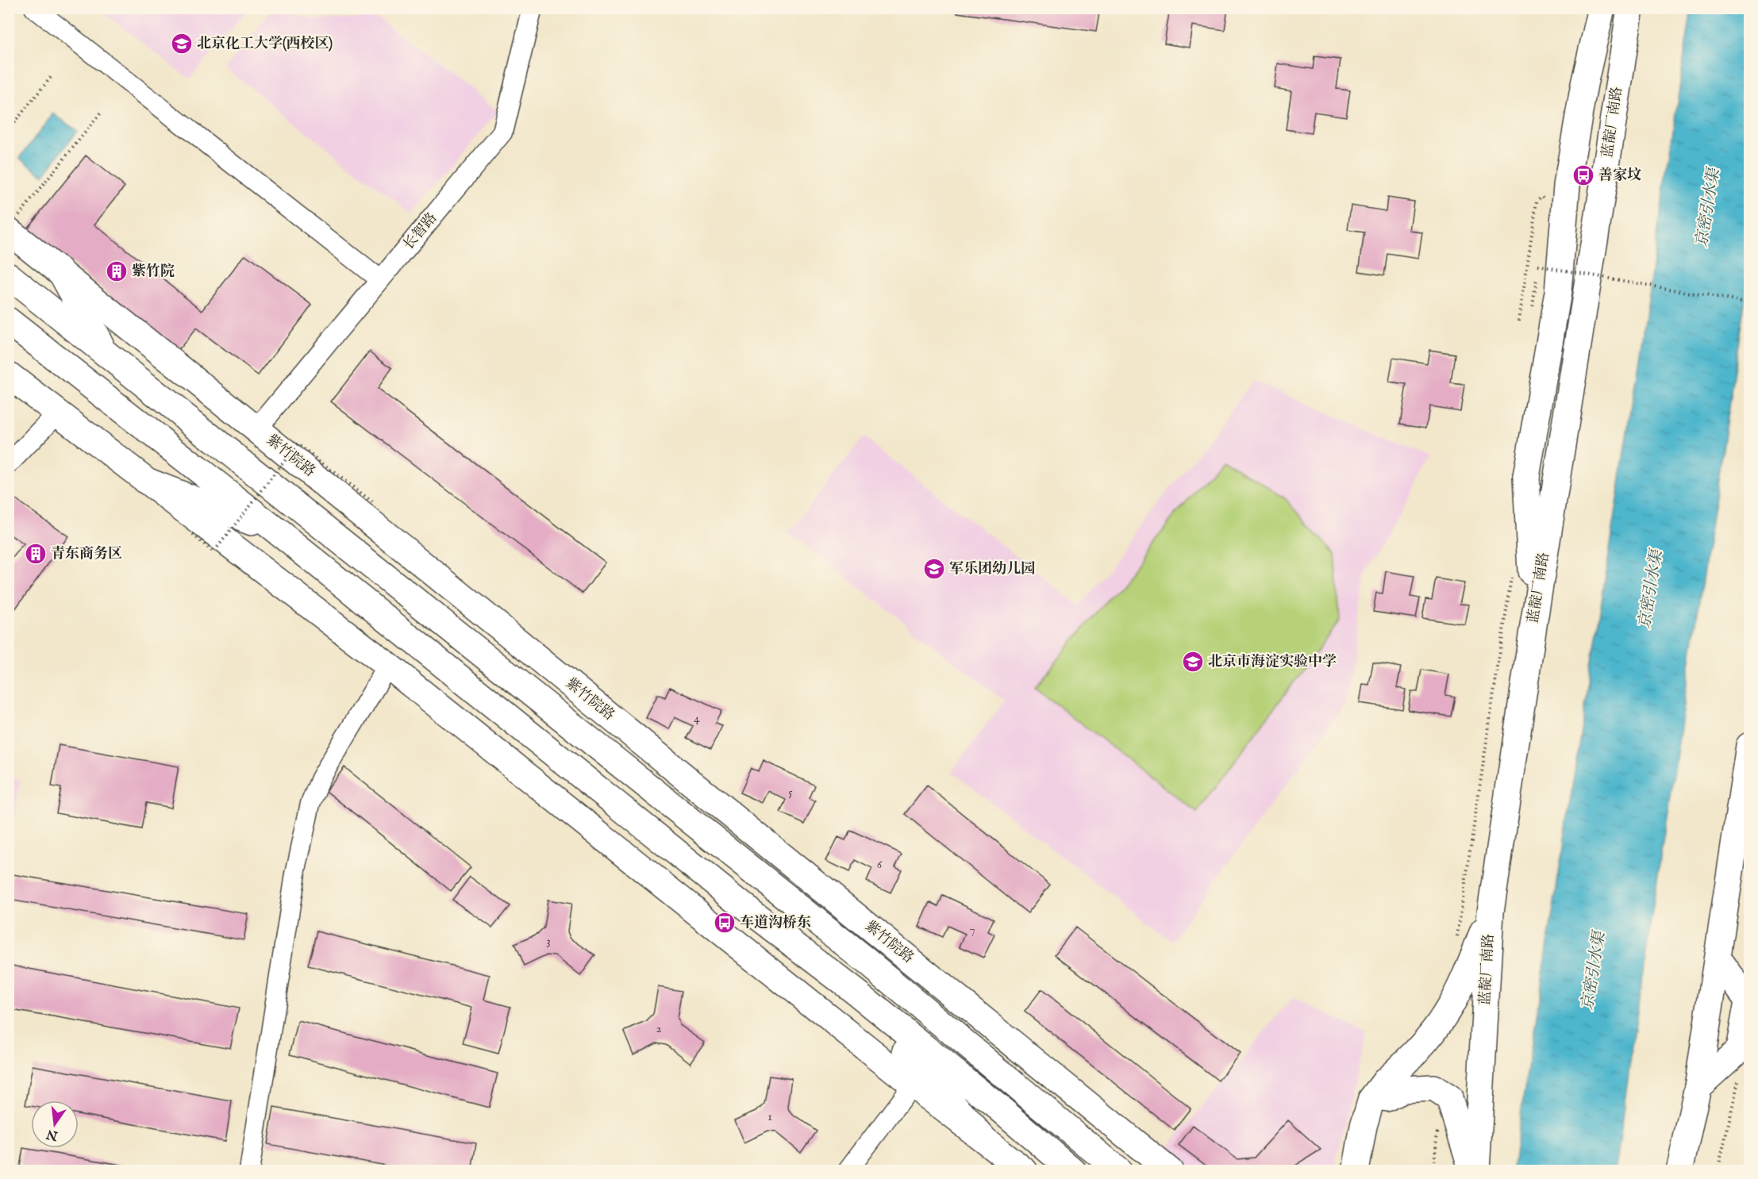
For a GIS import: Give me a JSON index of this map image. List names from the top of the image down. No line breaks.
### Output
{"streets":{"main road":["蓝靛厂南路","紫竹院路"],"street":["长智路"]},"crossings":[["长智路","紫竹院路"]],"water":["京密引水渠"],"places":{"school or university":["北京化工大学(西校区)","军乐团幼儿园","北京市海淀实验中学"],"bus stop":["善家坟","车道沟桥东"],"building":["紫竹院","青东商务区"]},"house_numbers":["4","5","6","7","3","2","1"],"north":"bottom"}
